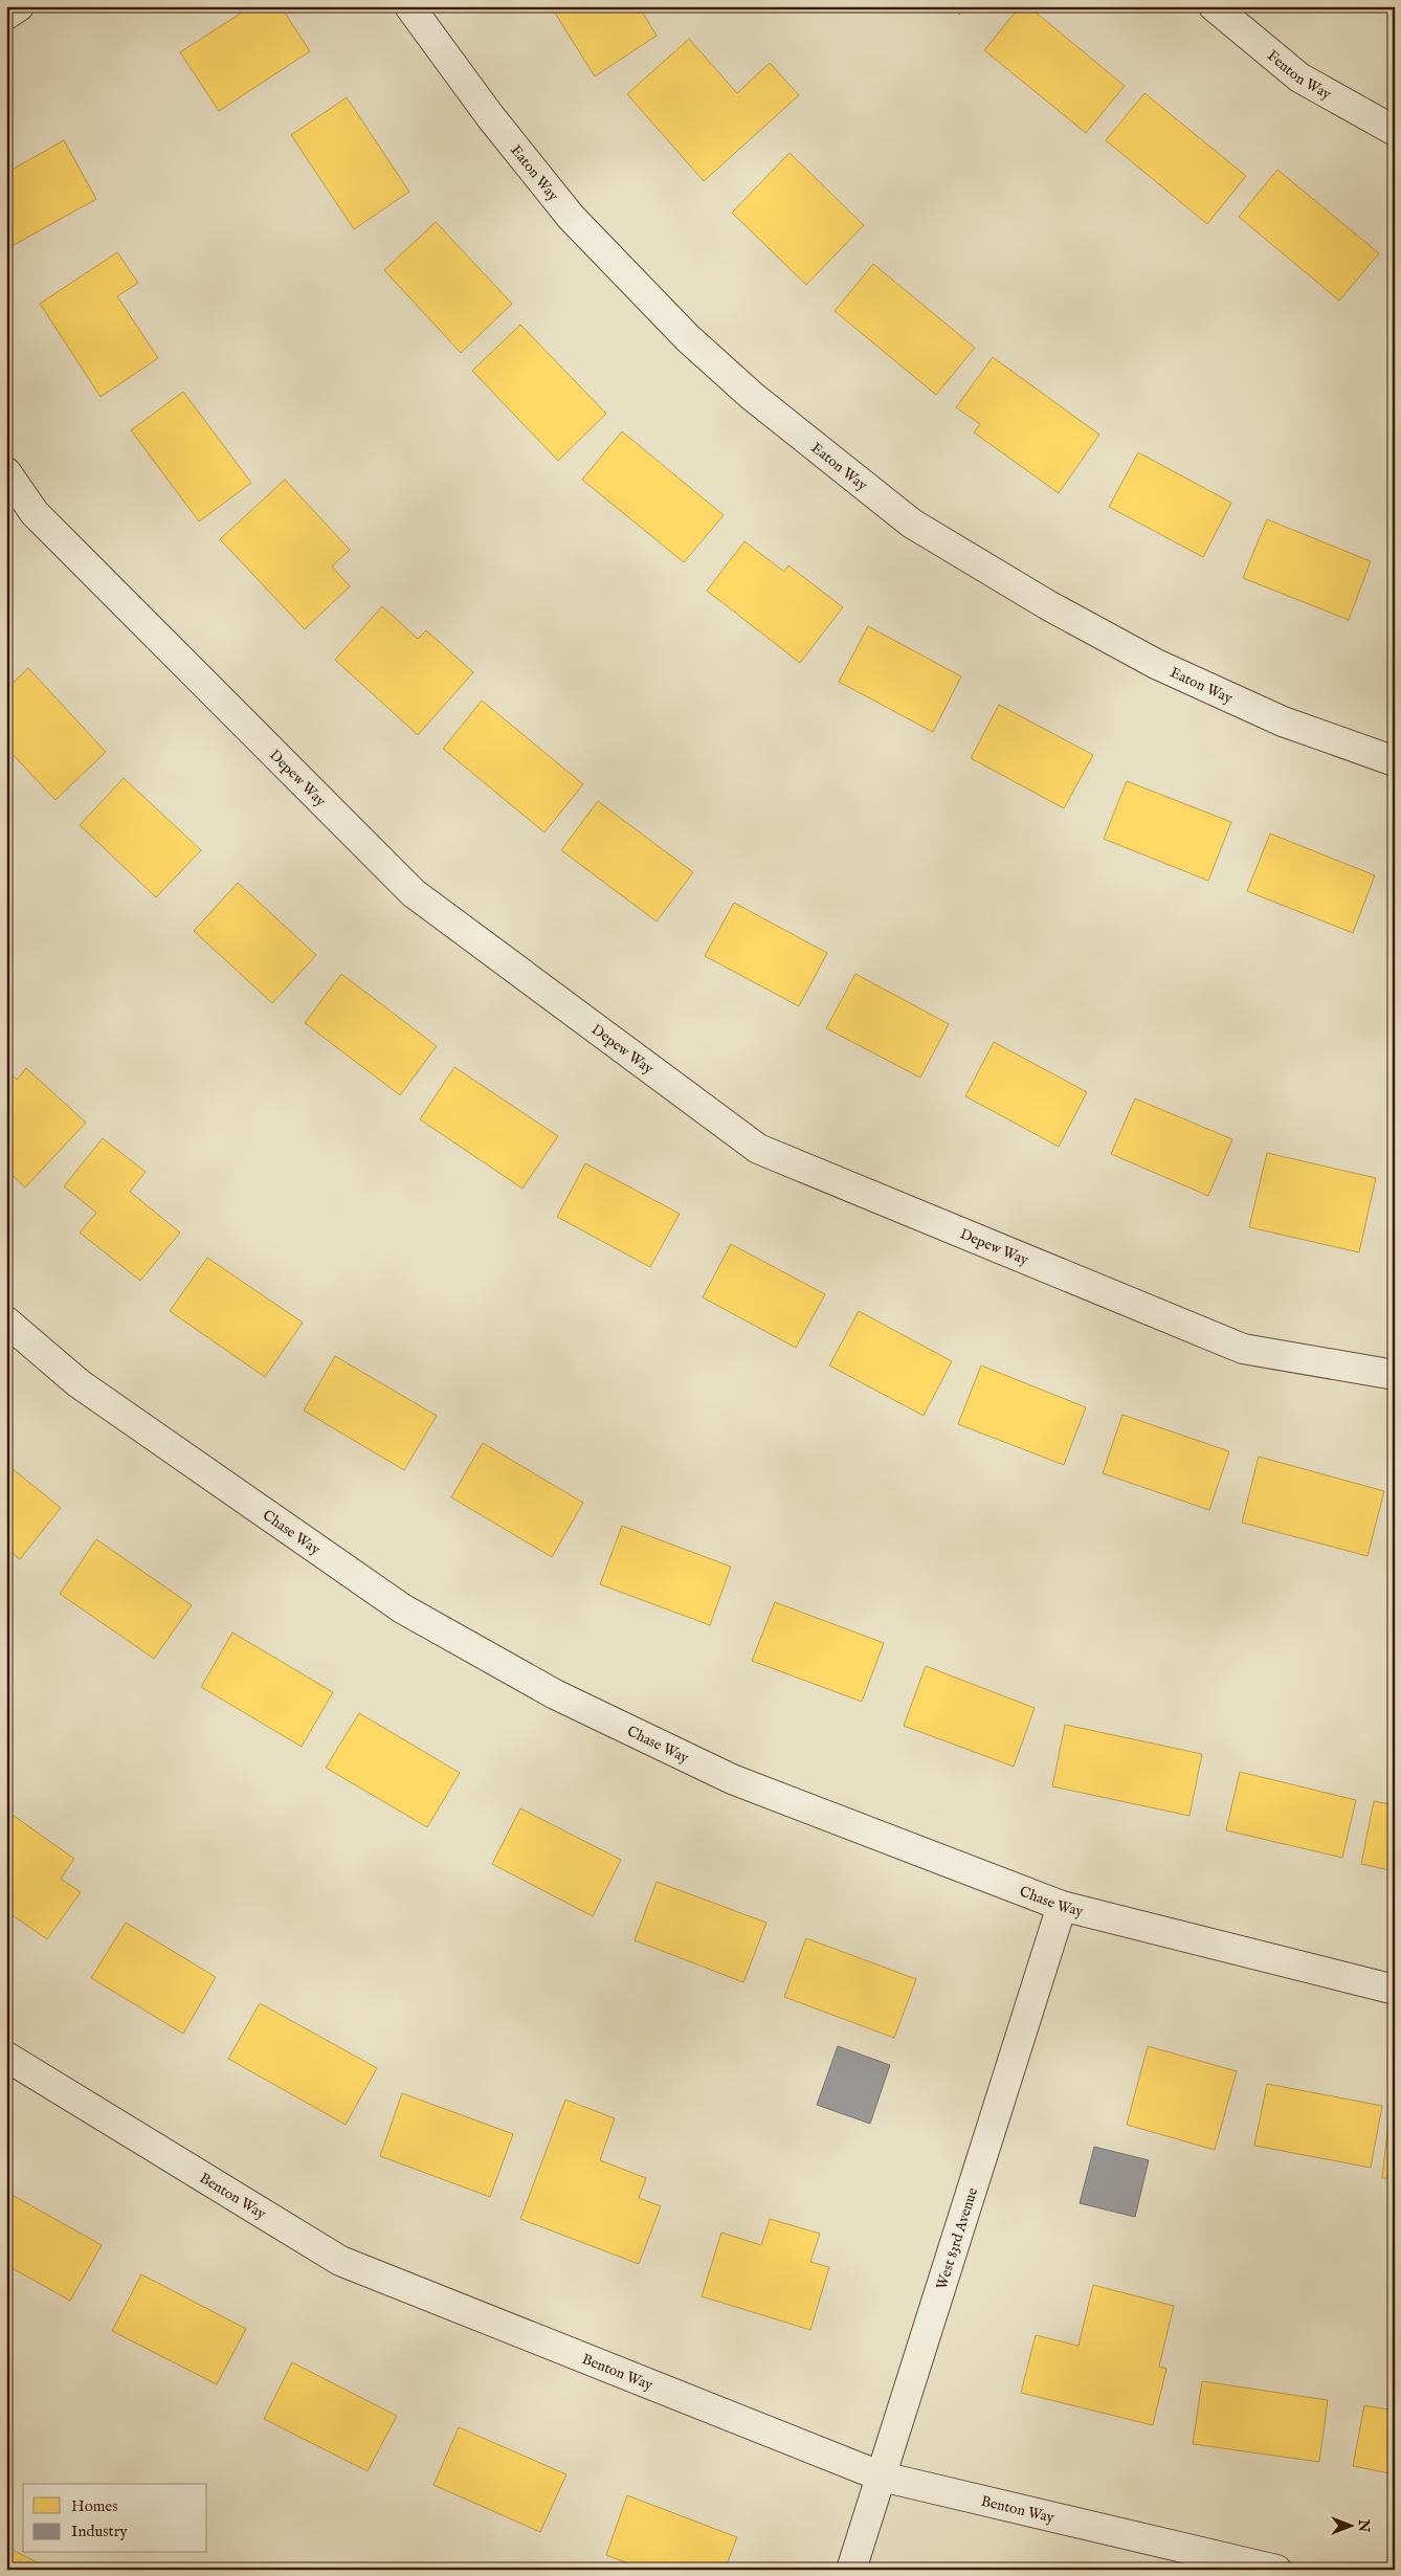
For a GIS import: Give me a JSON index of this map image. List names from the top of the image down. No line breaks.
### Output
{"streets":{"street":["Fenton Way","Eaton Way","Depew Way","Chase Way","Benton Way","West 83rd Avenue"]},"crossings":[["Chase Way","West 83rd Avenue"],["Benton Way","West 83rd Avenue"]],"legend":["Homes","Industry"],"north":"right"}
